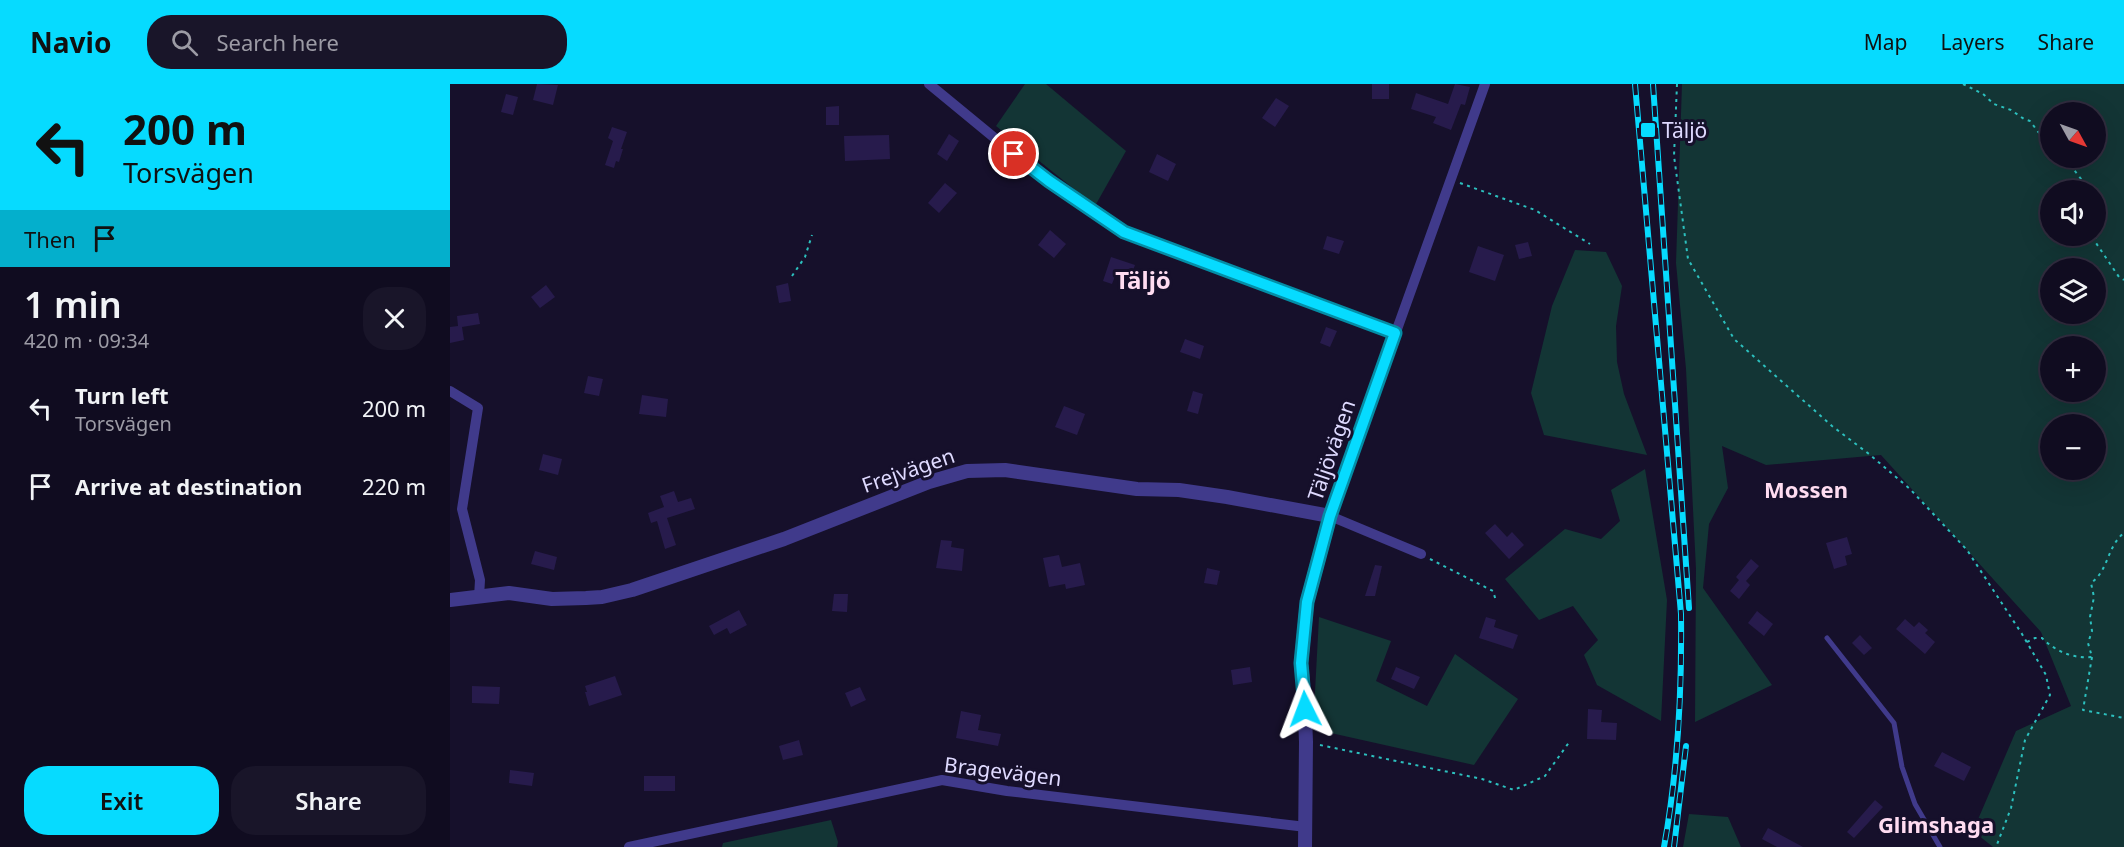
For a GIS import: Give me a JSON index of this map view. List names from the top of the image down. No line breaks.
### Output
{"streets":{"street":["Täljövägen","Frejvägen","Bragevägen"]},"crossings":[["Täljövägen","Frejvägen"],["Täljövägen","Bragevägen"]],"districts":["Täljö","Mossen","Glimshaga"],"places":{"transit":["Täljö"]},"north":"bottom right","page":{"header":"Navio","search":"Search here","nav":["Map","Layers","Share"],"turn":["200 m","Torsvägen"],"map_buttons":["+","−"],"then":"Then","heading":["1 min","420 m · 09:34"],"list":[{"name":"Turn left","note":"Torsvägen","value":"200 m"},{"name":"Arrive at destination","value":"220 m"}],"buttons":["Exit","Share"]}}
